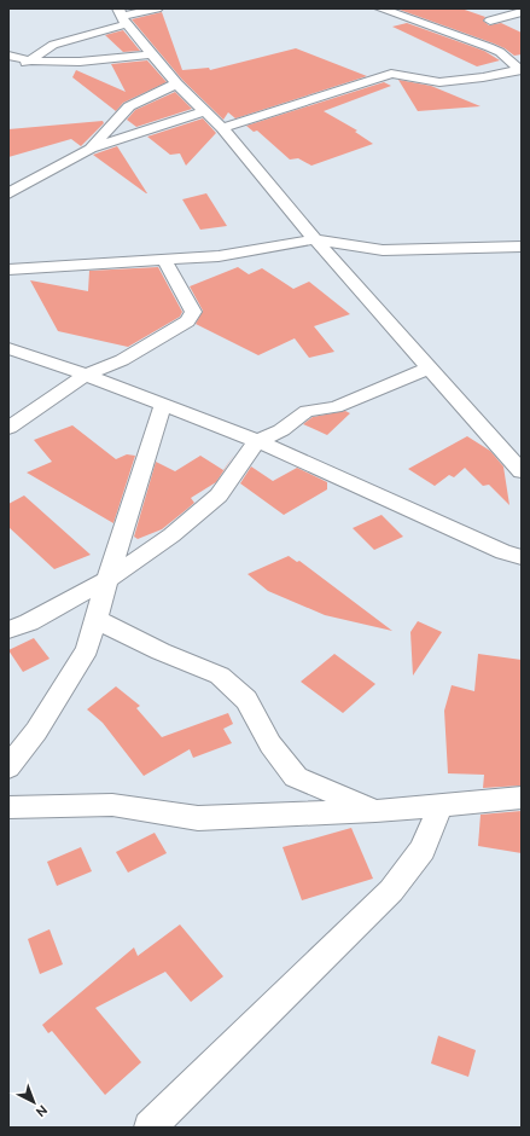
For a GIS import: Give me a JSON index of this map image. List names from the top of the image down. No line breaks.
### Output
{"north":"bottom right"}
